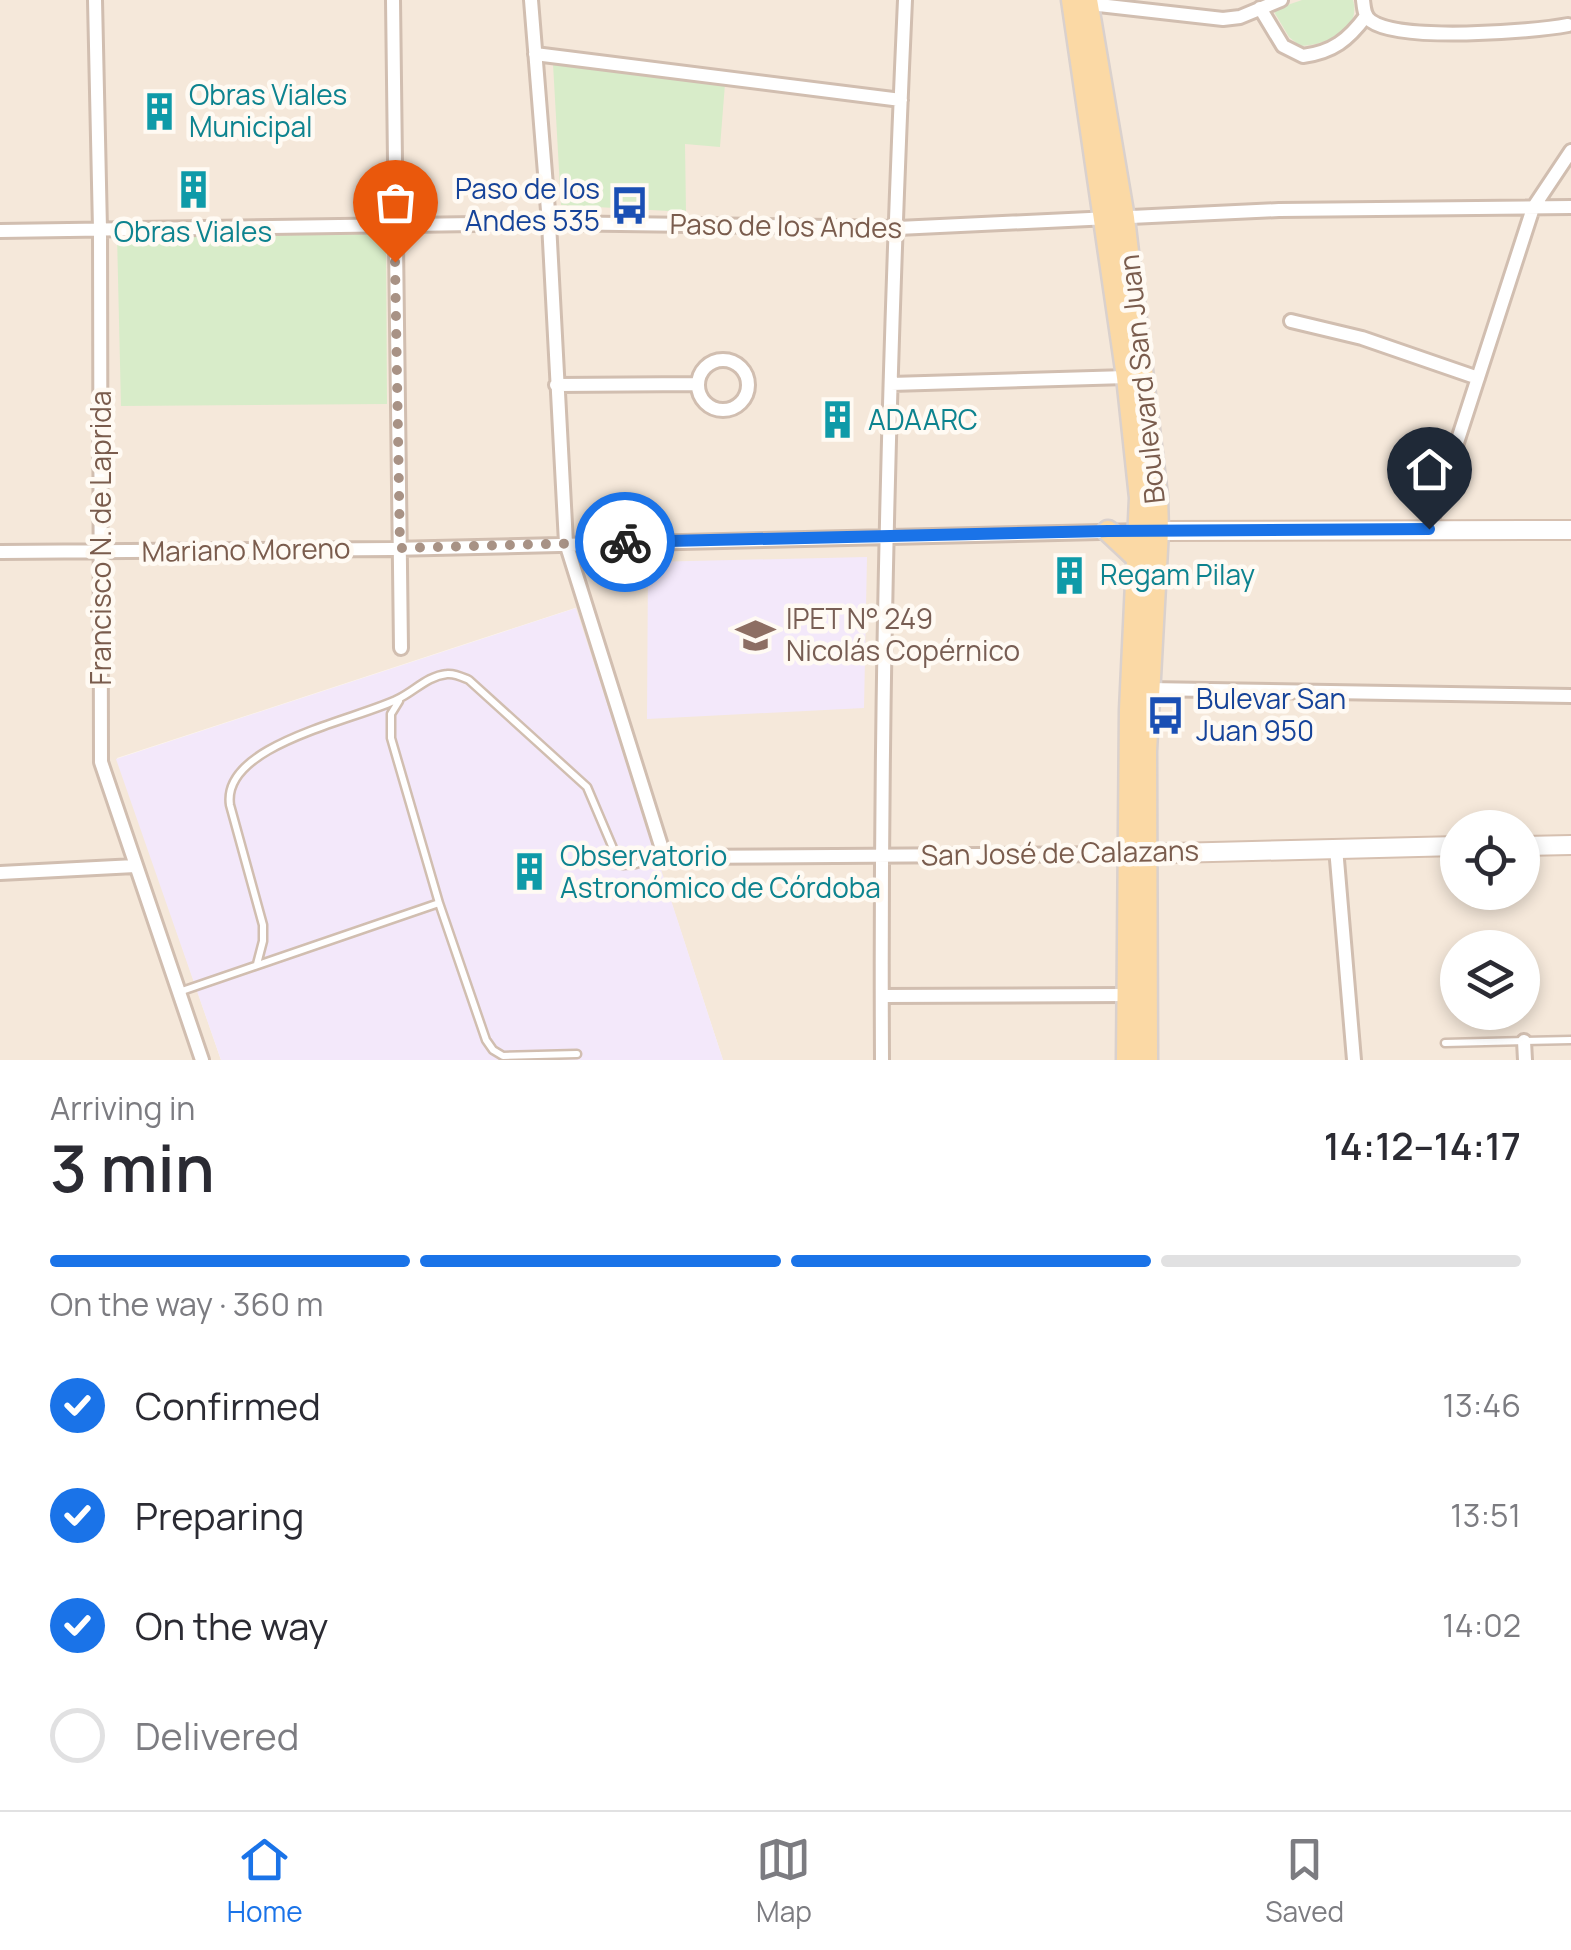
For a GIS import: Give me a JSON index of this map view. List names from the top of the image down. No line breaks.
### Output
{"streets":{"main road":["Boulevard San Juan"],"street":["Paso de los Andes","Francisco N. de Laprida","Mariano Moreno","San José de Calazans"]},"crossings":[["Paso de los Andes","Boulevard San Juan"],["Paso de los Andes","Francisco N. de Laprida"],["Boulevard San Juan","Mariano Moreno"],["Boulevard San Juan","San José de Calazans"],["Francisco N. de Laprida","Mariano Moreno"]],"places":{"building":["Obras Viales Municipal","Obras Viales","ADAARC","Regam Pilay","Observatorio Astronómico de Córdoba"],"bus stop":["Paso de los Andes 535","Bulevar San Juan 950"],"school or university":["IPET N° 249 Nicolás Copérnico"]},"page":{"heading":["3 min","Arriving in","14:12–14:17"],"bar":"On the way · 360 m","list":[["Confirmed","13:46"],["Preparing","13:51"],["On the way","14:02"],"Delivered"],"tabs":["Home","Map","Saved"]}}
